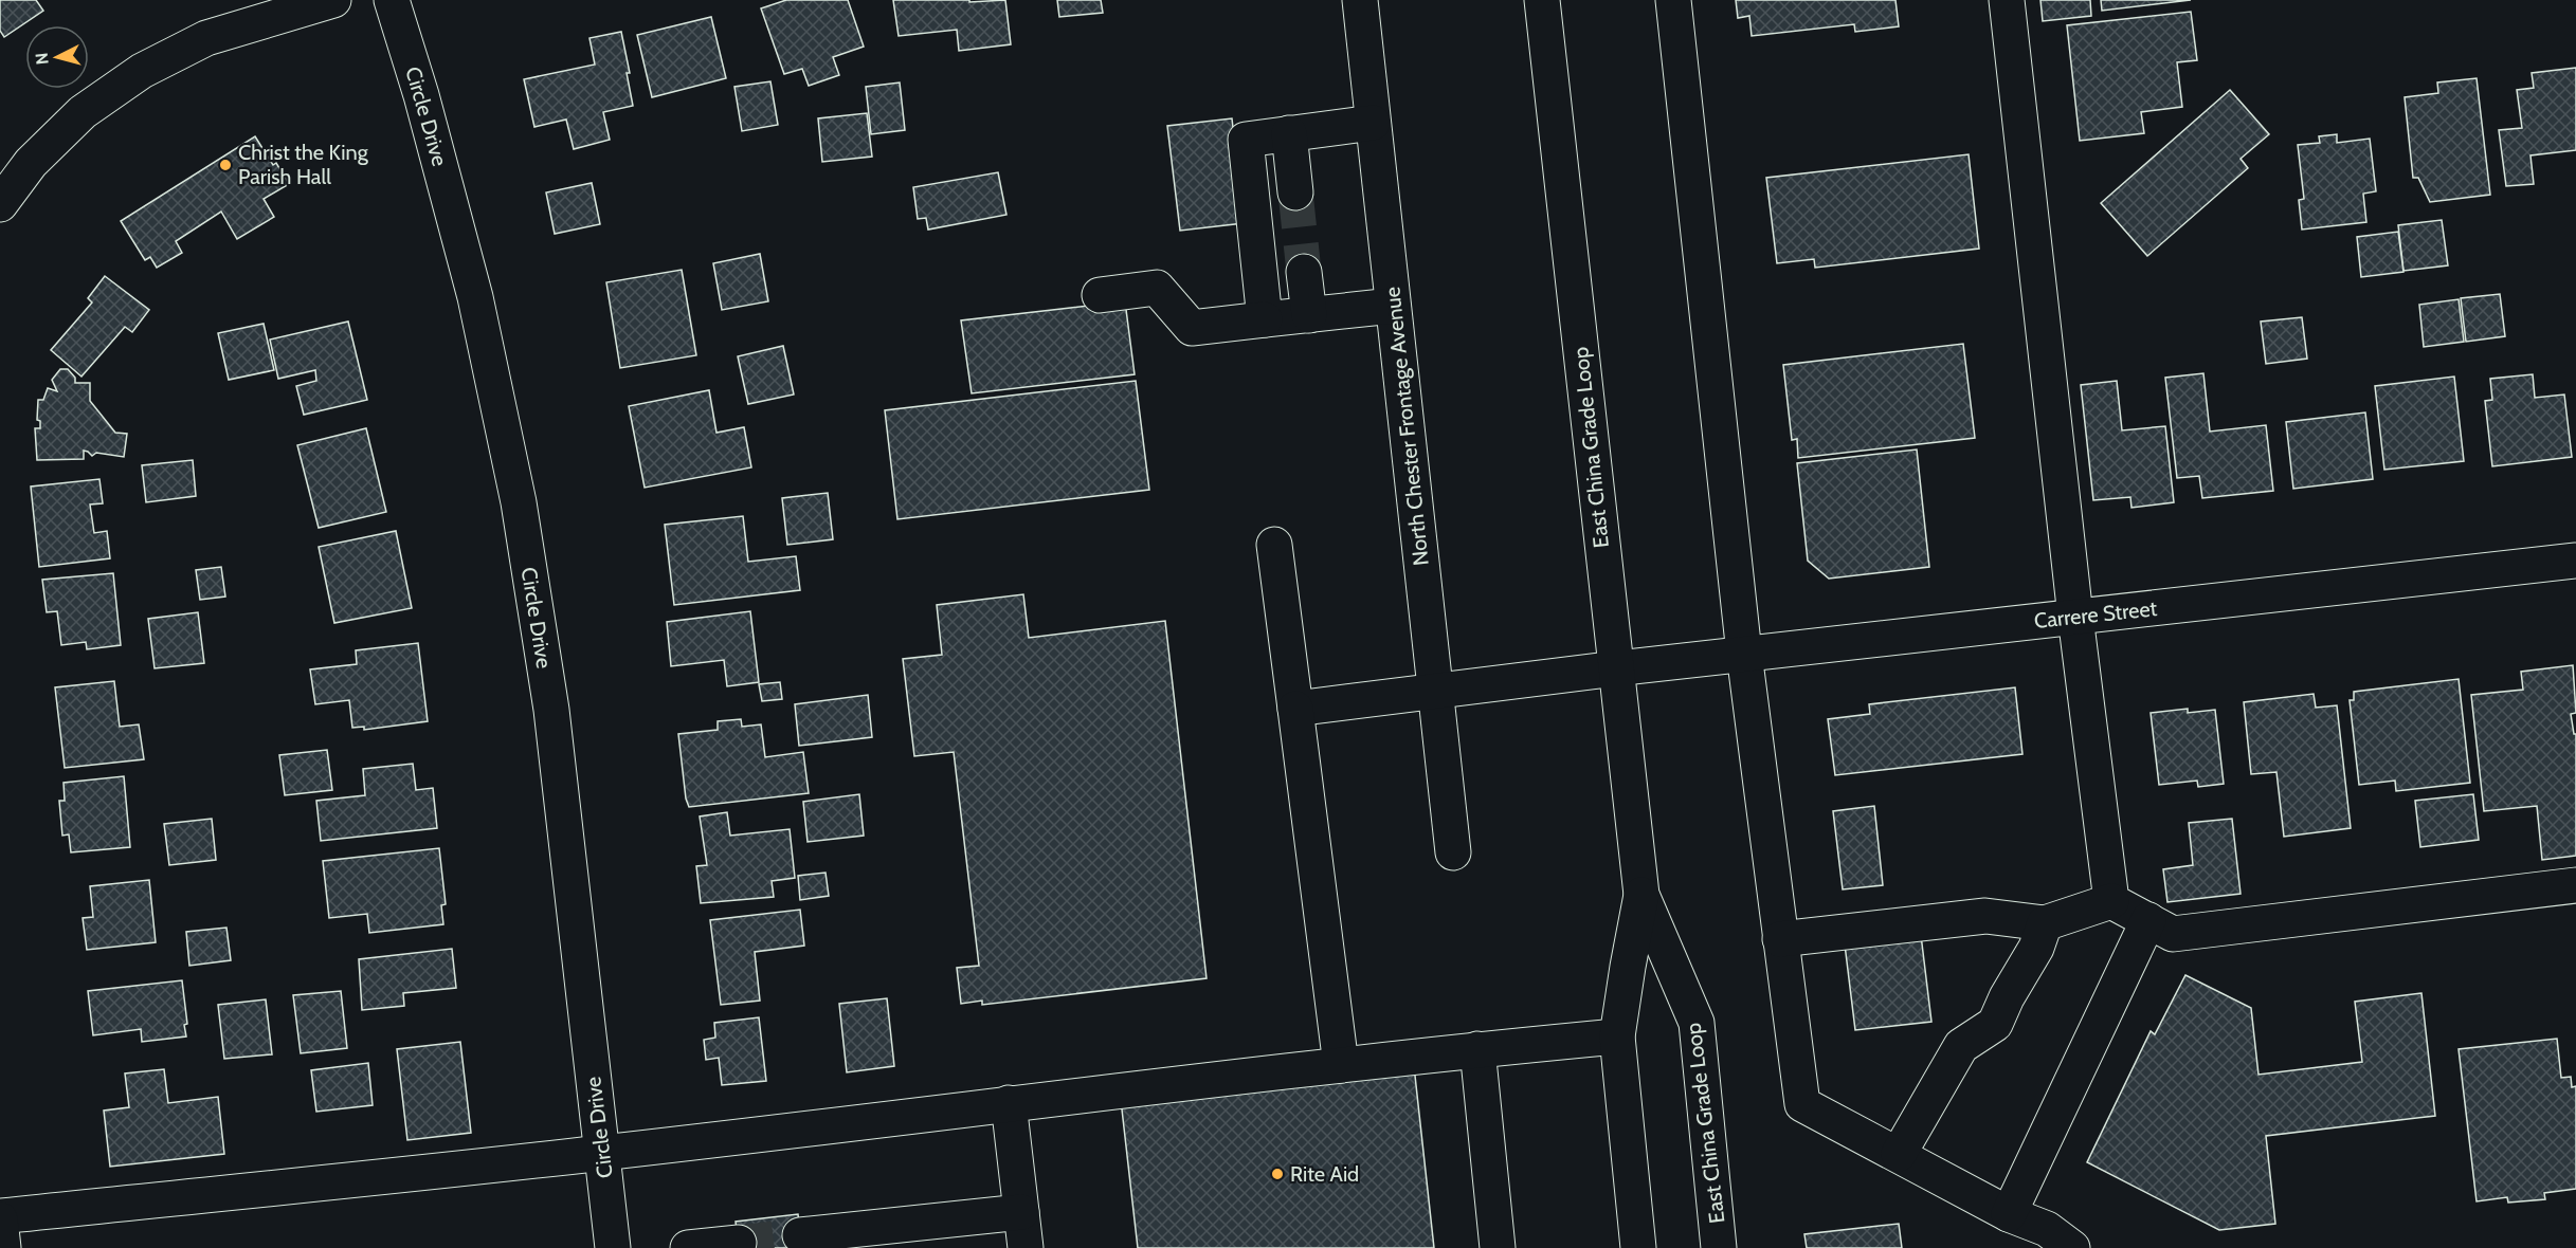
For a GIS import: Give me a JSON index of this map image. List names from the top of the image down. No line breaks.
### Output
{"streets":{"street":["Circle Drive","North Chester Frontage Avenue","East China Grade Loop","Carrere Street"]},"crossings":[["North Chester Frontage Avenue","Carrere Street"],["East China Grade Loop","Carrere Street"]],"places":["Christ the King Parish Hall","Rite Aid"],"north":"left"}
